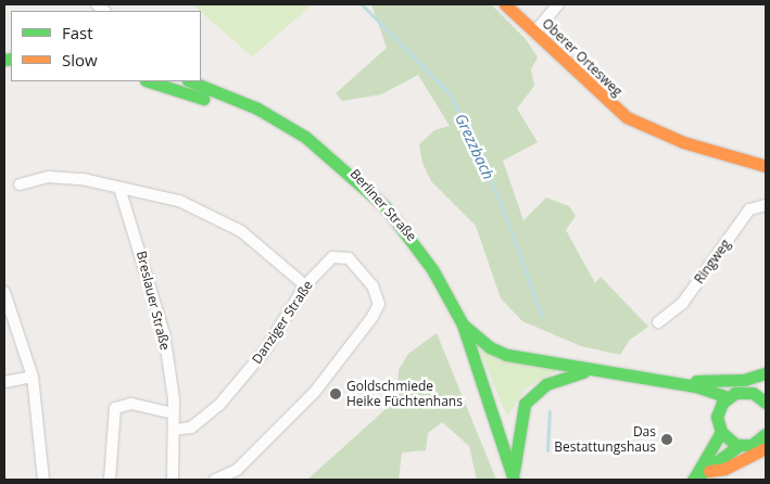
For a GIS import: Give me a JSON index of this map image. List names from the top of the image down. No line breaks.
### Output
{"streets":{"main road":["Oberer Ortesweg","Berliner Straße"],"street":["Ringweg","Breslauer Straße","Danziger Straße"]},"crossings":[["Breslauer Straße","Danziger Straße"]],"water":["Grezzbach"],"places":["Goldschmiede Heike Füchtenhans","Das Bestattungshaus"],"legend":["Fast","Slow"]}
